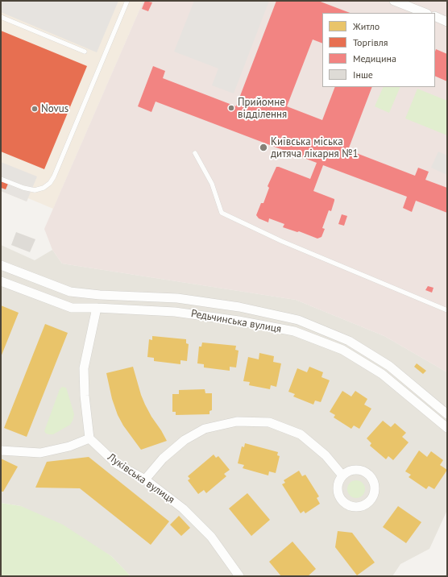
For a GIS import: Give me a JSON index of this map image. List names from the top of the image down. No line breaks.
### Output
{"streets":{"street":["Редьчинська вулиця","Луківська вулиця"]},"places":["Прийомне відділення","Novus","Київська міська дитяча лікарня №1"],"legend":["Житло","Торгівля","Медицина","Інше"]}
